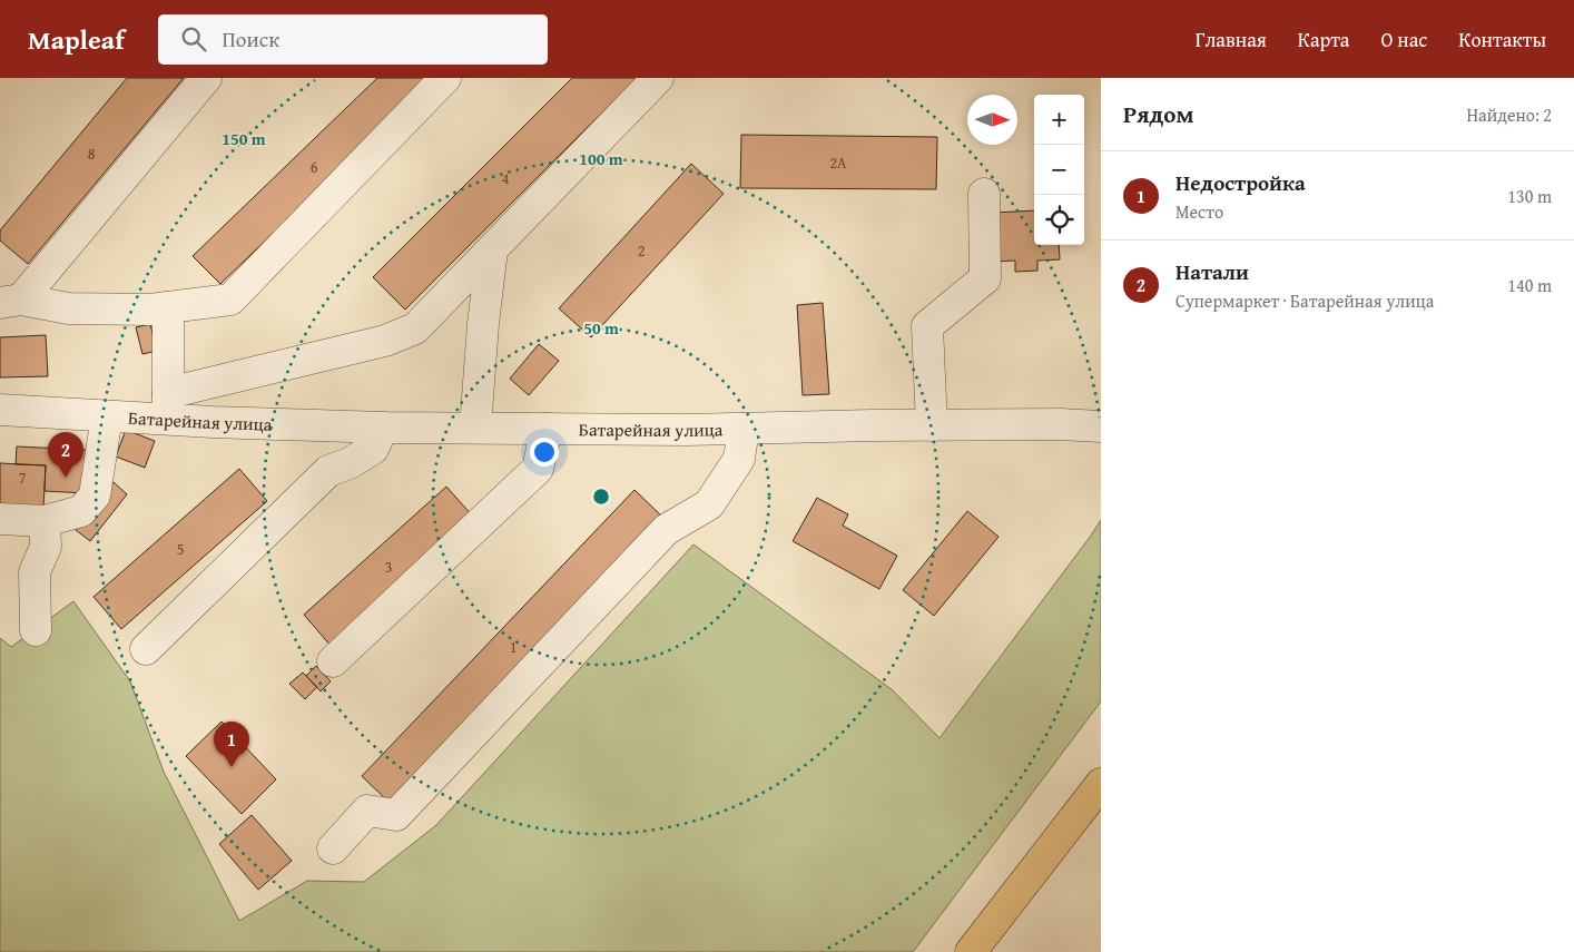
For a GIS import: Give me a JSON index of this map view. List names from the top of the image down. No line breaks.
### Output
{"streets":{"street":["Батарейная улица"]},"house_numbers":["8","2А","6","4","2","7","5","3","1"],"north":"right","page":{"header":"Mapleaf","search":"Поиск","nav":["Главная","Карта","О нас","Контакты"],"heading":["Рядом","Найдено: 2"],"map_buttons":["+","−"],"list":[{"mark":"1","name":"Недостройка","note":"Место","value":"130 m"},{"mark":"2","name":"Натали","note":"Супермаркет · Батарейная улица","value":"140 m"}],"pins":["2","1"]},"rings":["150 m","100 m","50 m"]}
